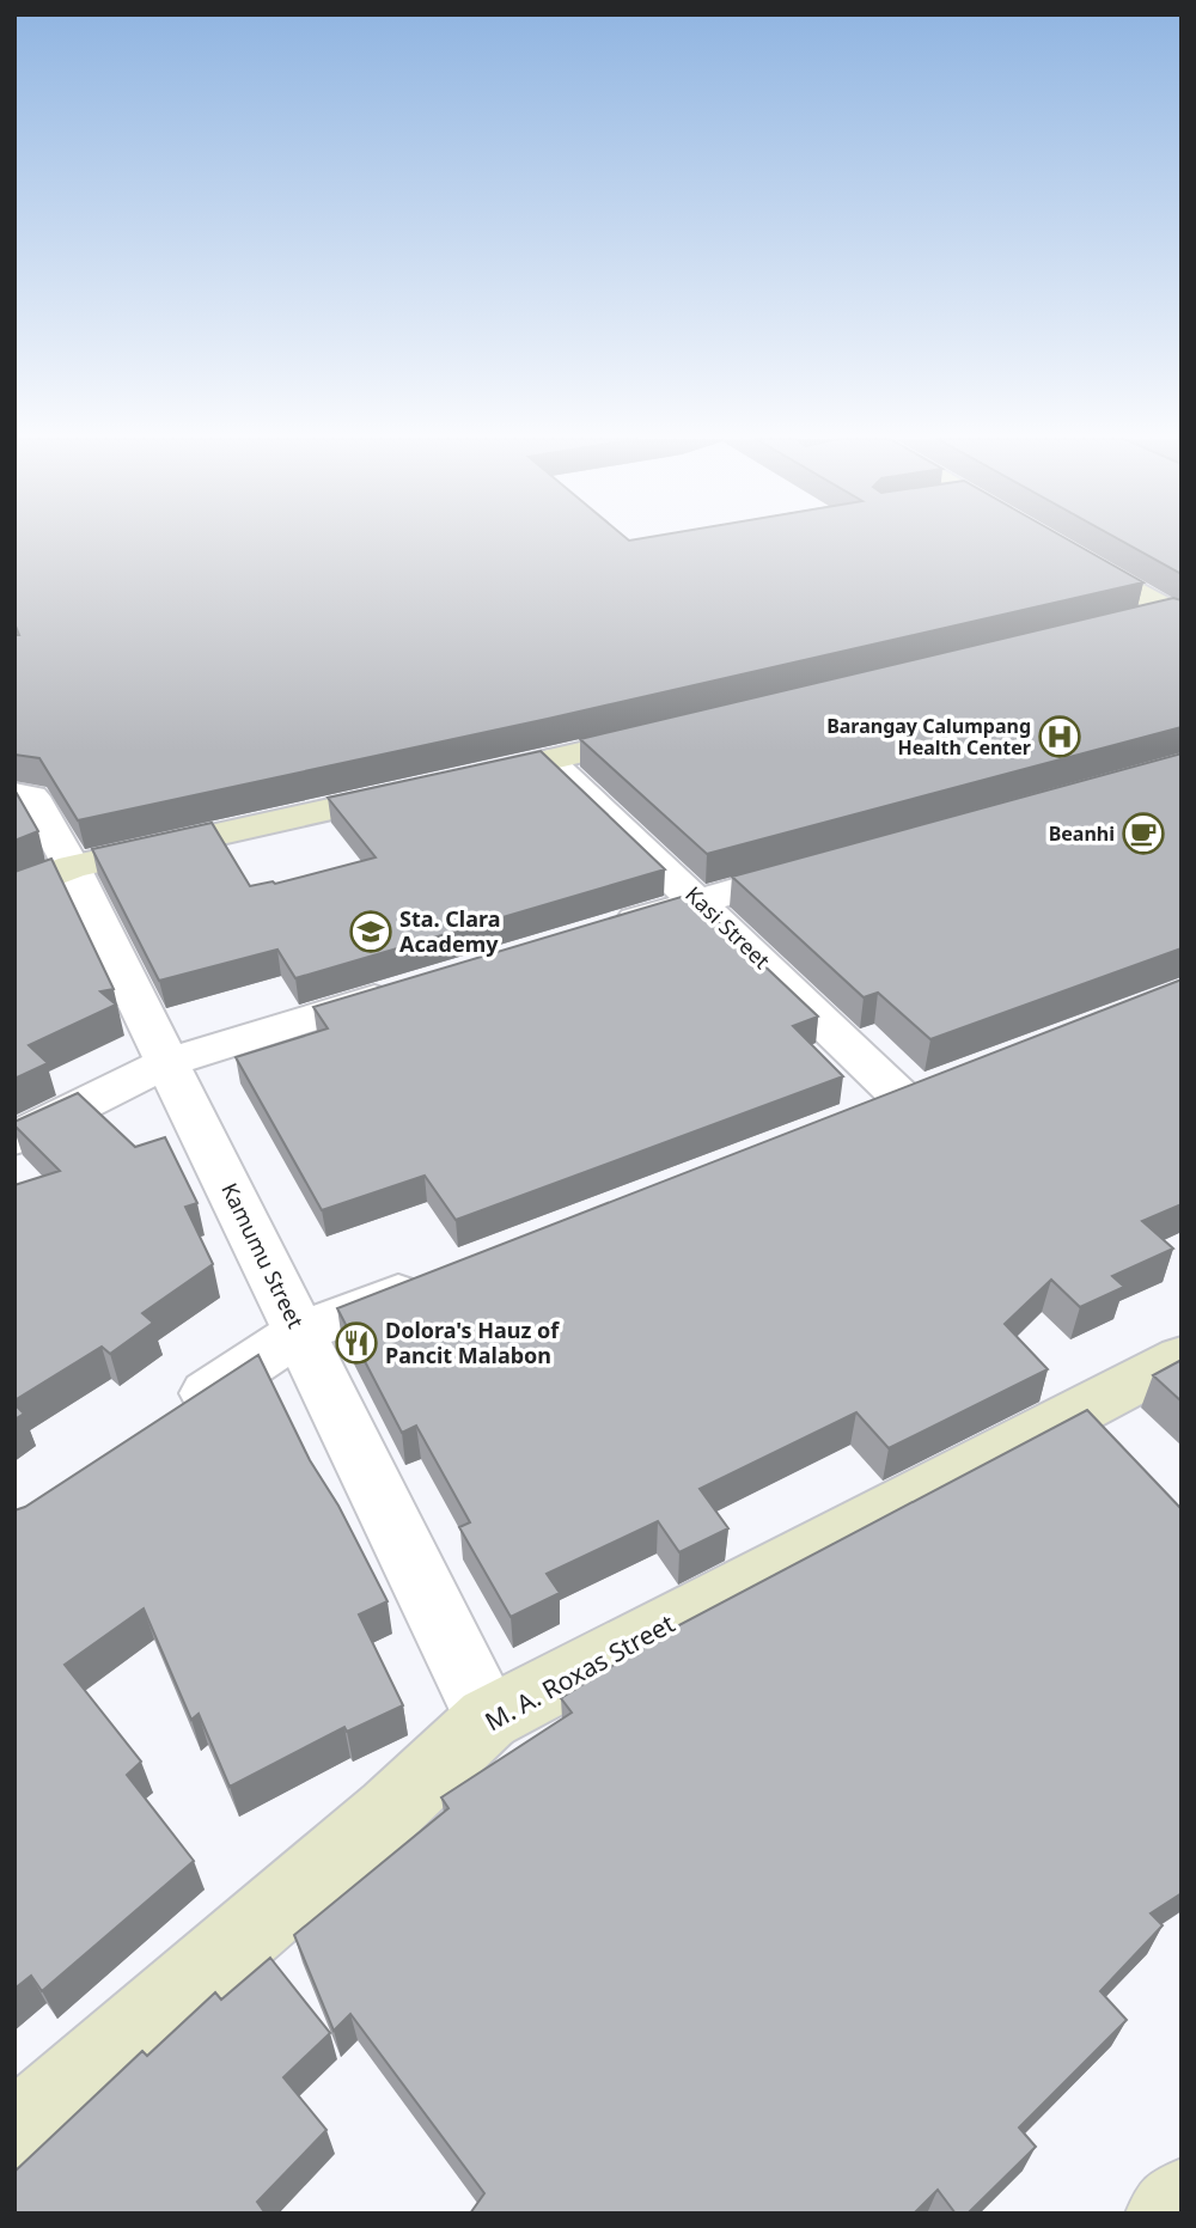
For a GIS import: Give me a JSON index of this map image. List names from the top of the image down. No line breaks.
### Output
{"streets":{"street":["Kasi Street","Kamumu Street","M. A. Roxas Street"]},"crossings":[["Kamumu Street","M. A. Roxas Street"]],"places":{"hospital":["Barangay Calumpang Health Center"],"cafe":["Beanhi"],"school or university":["Sta. Clara Academy"],"restaurant":["Dolora's Hauz of Pancit Malabon"]}}
